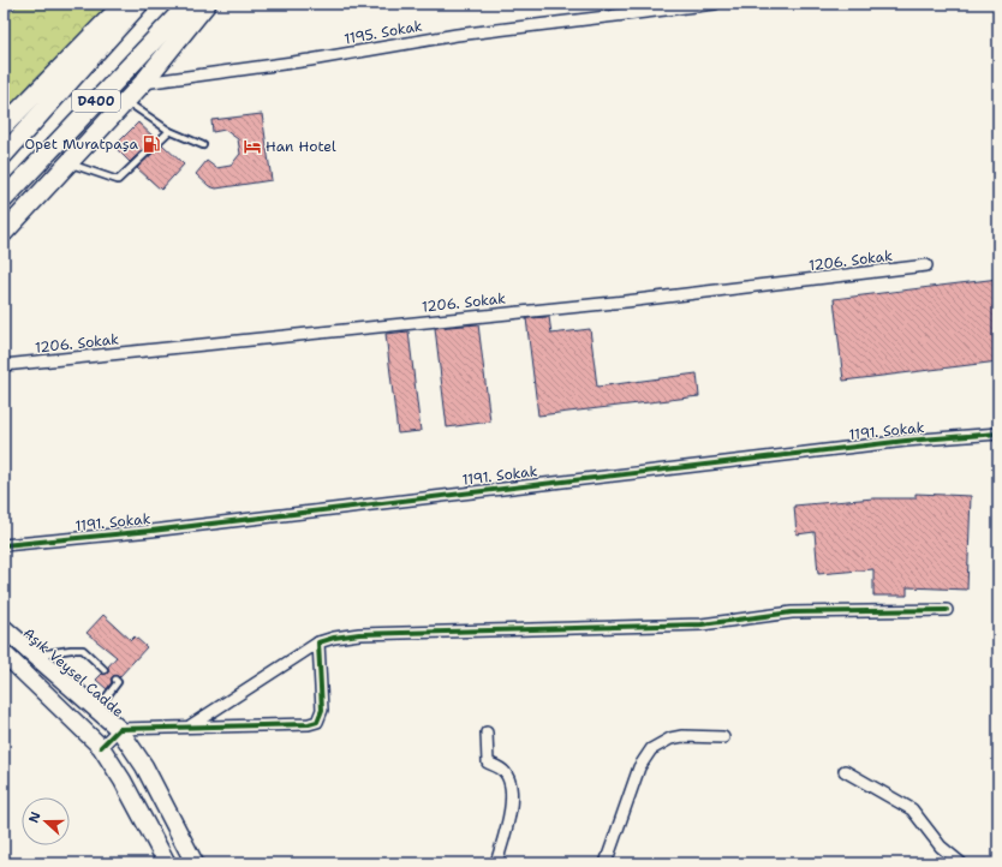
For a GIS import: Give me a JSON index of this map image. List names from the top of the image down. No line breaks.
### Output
{"streets":{"highway":["D400"],"main road":["Aşık Veysel Cadde"],"street":["1195. Sokak","1206. Sokak","1191. Sokak"]},"places":{"fuel station":["Opet Muratpaşa"],"hotel":["Han Hotel"]},"north":"left"}
